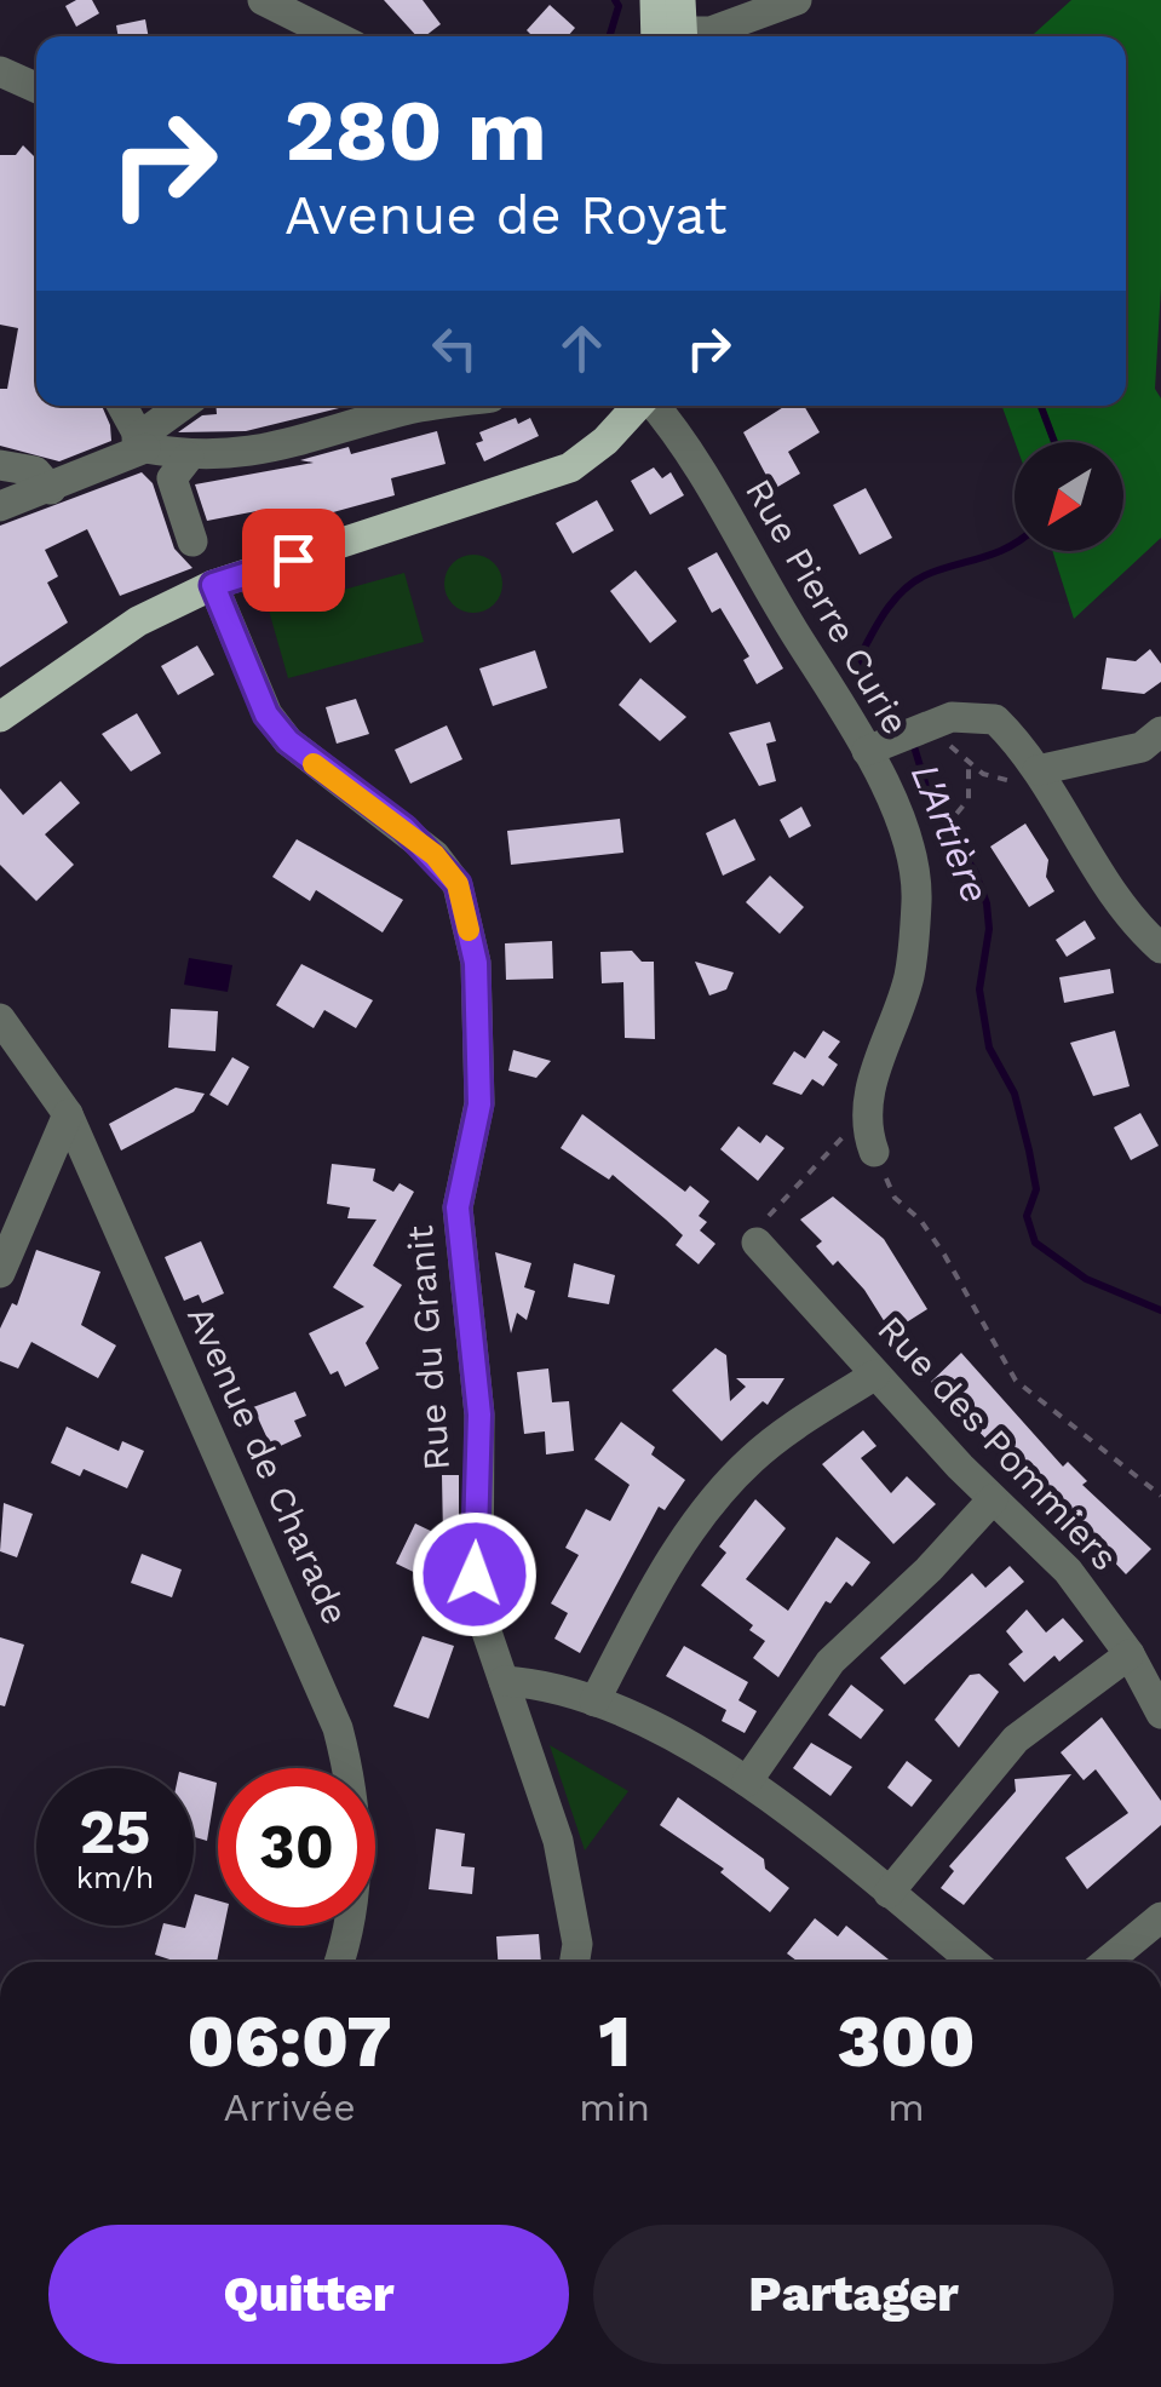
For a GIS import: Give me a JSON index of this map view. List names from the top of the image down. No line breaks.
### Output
{"streets":{"street":["Rue Pierre Curie","Rue du Granit","Rue des Pommiers","Avenue de Charade"]},"water":["L'Artière"],"north":"bottom left","page":{"turn":["280 m","Avenue de Royat"],"speed":"25 km/h","limit":"30","eta":["06:07","Arrivée","1","min","300","m"],"buttons":["Quitter","Partager"]}}
